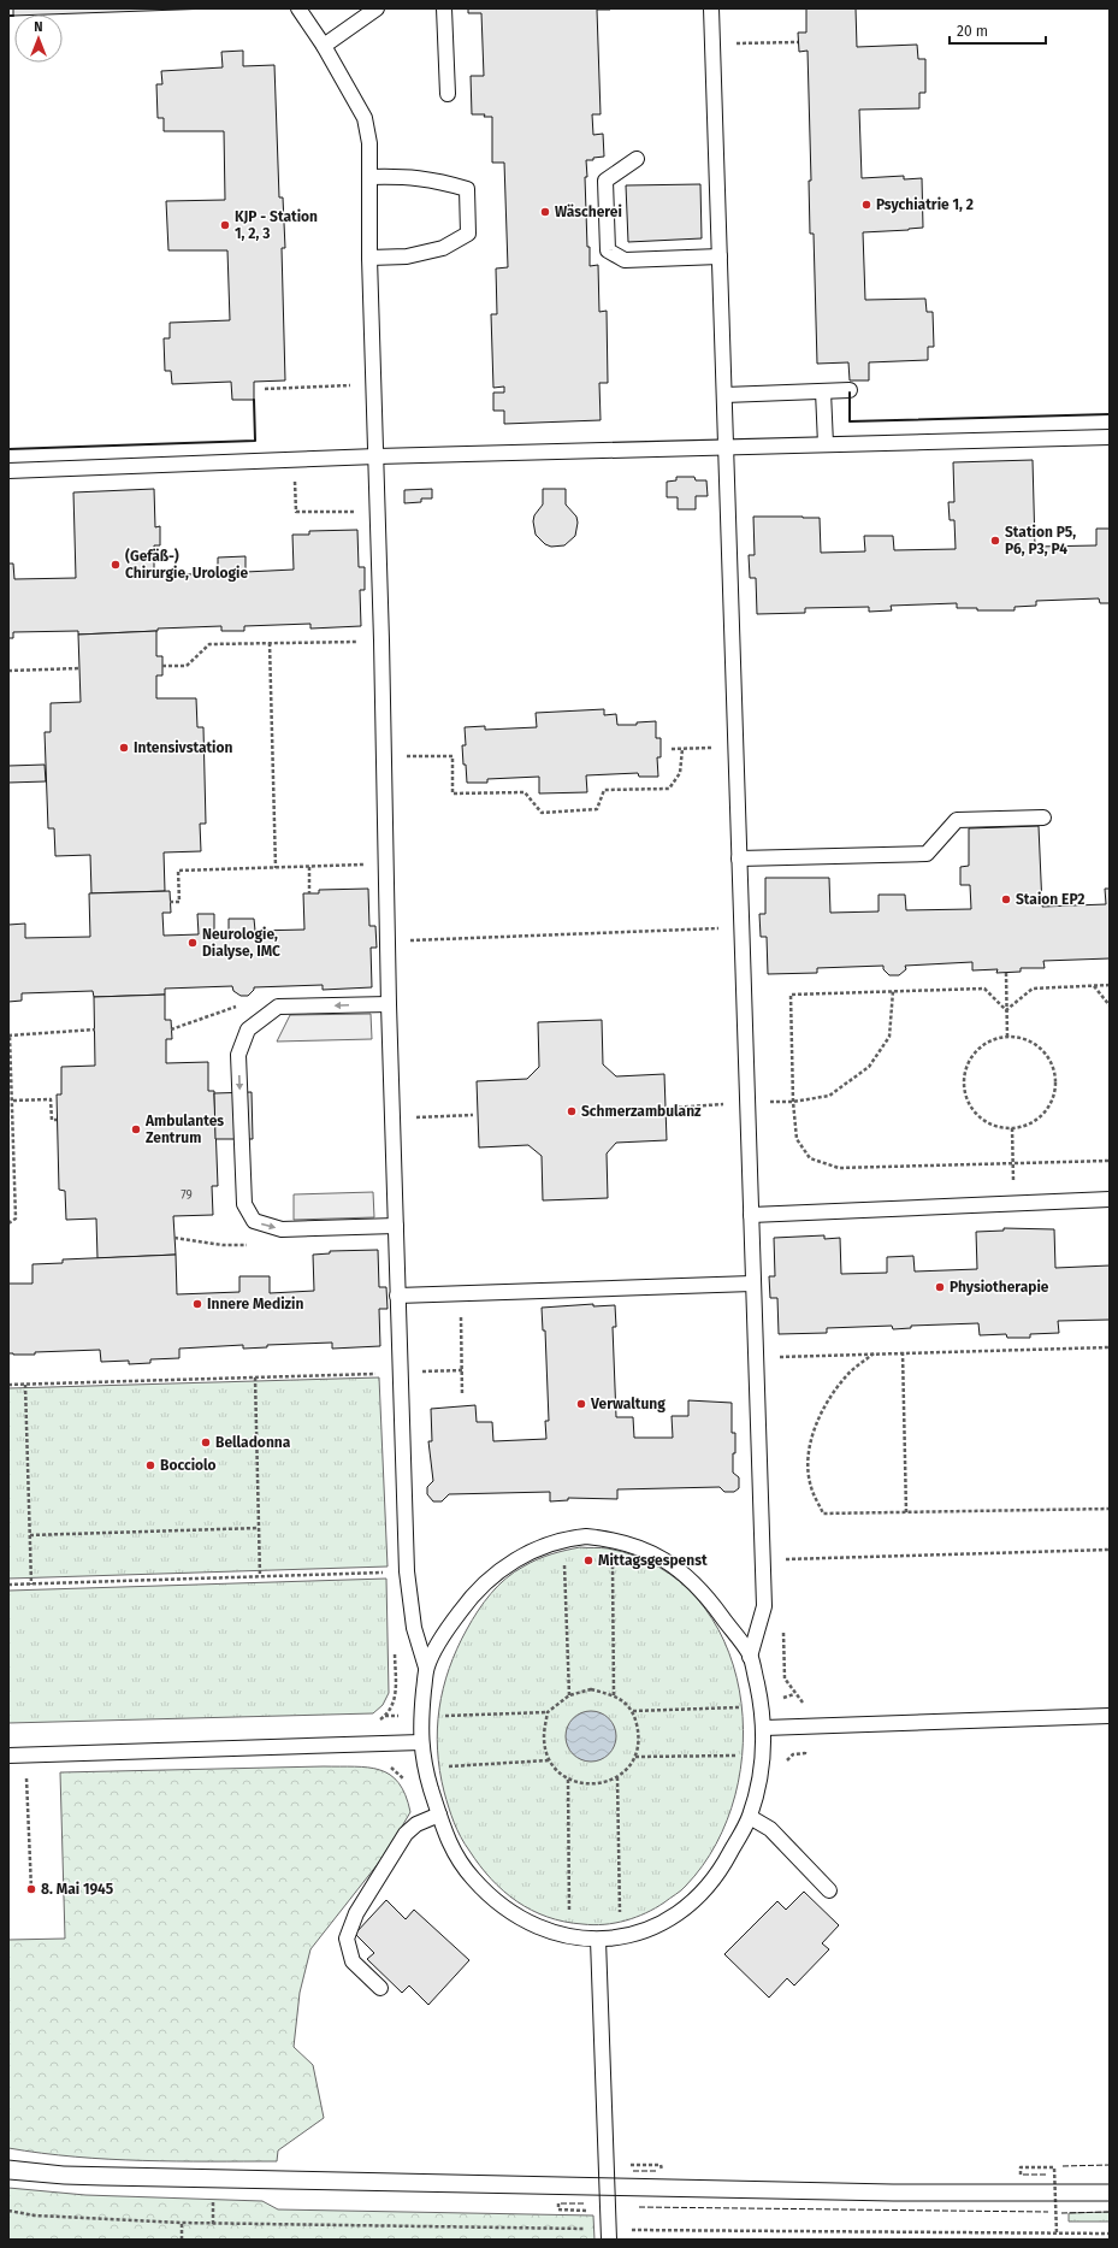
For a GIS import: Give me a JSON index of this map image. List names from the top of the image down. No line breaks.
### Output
{"places":["Psychiatrie 1, 2","Wäscherei","KJP - Station 1, 2, 3","Station P5, P6, P3, P4","(Gefäß-) Chirurgie, Urologie","Intensivstation","Staion EP2","Neurologie, Dialyse, IMC","Schmerzambulanz","Ambulantes Zentrum","Physiotherapie","Innere Medizin","Verwaltung","Belladonna","Bocciolo","Mittagsgespenst","8. Mai 1945"],"house_numbers":["79"],"scale_bar":"20 m","north":"top"}
